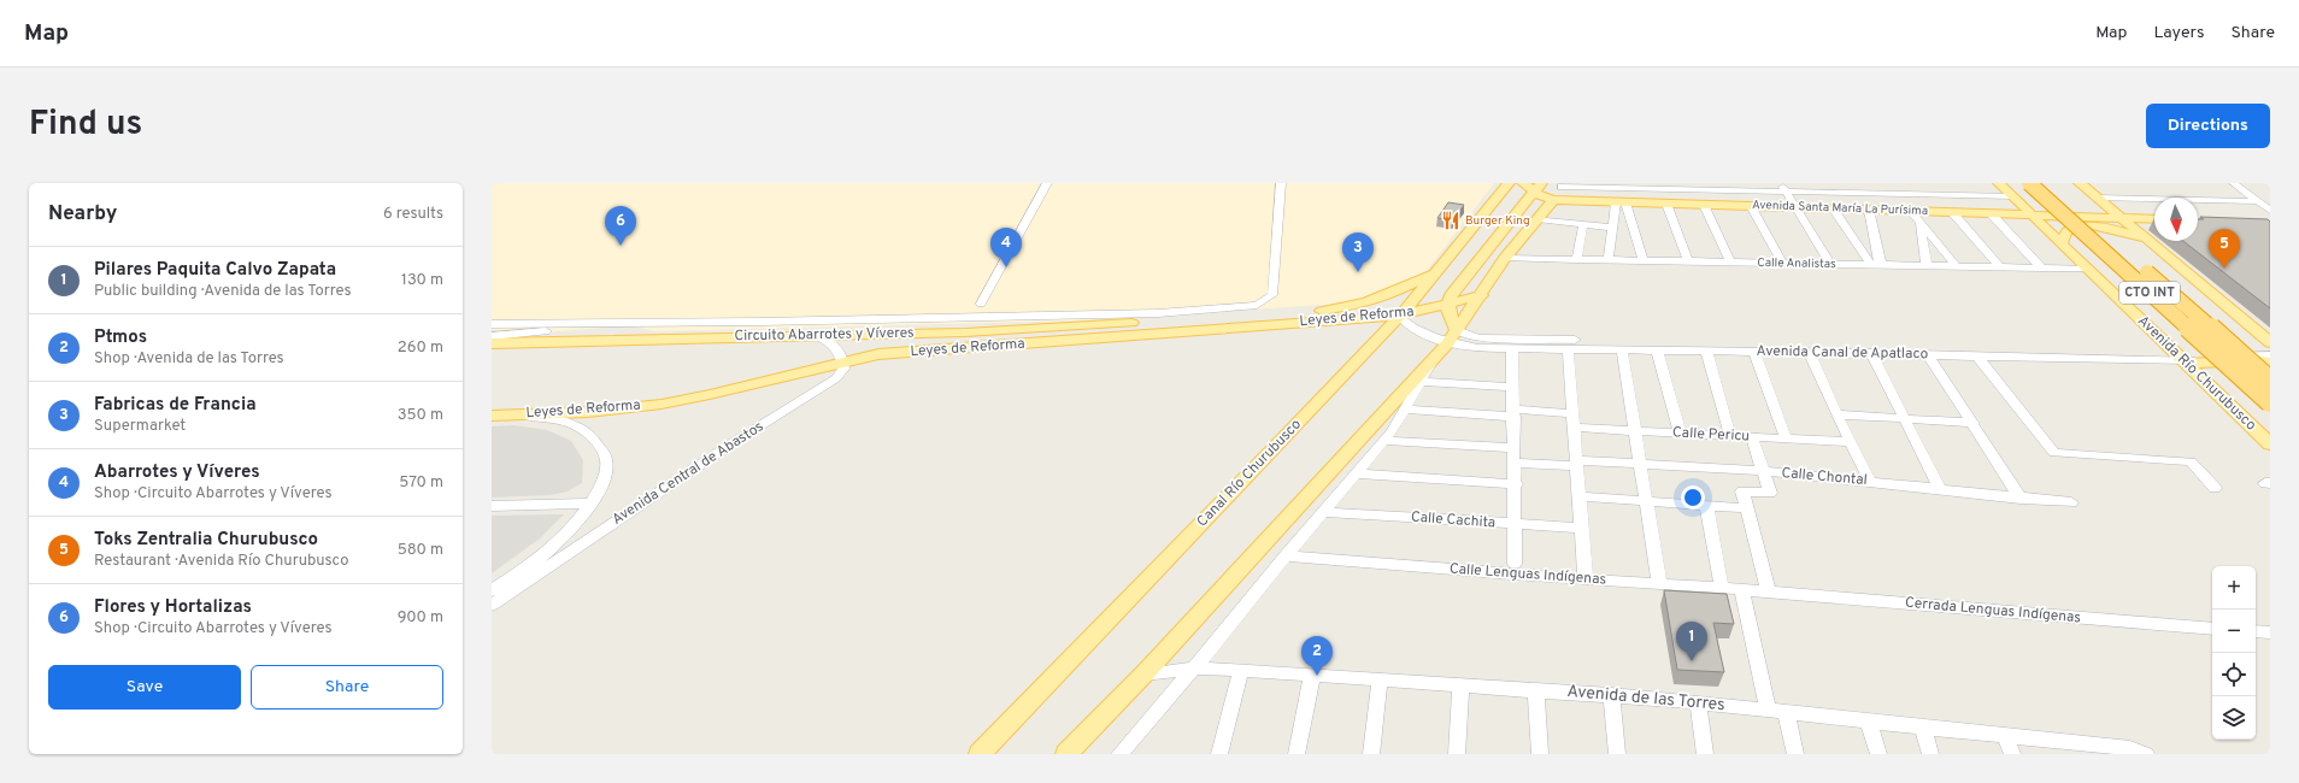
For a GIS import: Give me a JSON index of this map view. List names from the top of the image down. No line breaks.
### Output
{"streets":{"highway":["CTO INT"],"main road":["Avenida Santa María La Purísima","Leyes de Reforma","Circuito Abarrotes y Víveres","Avenida Río Churubusco","Canal Río Churubusco"],"street":["Calle Analistas","Avenida Canal de Apatlaco","Calle Pericu","Avenida Central de Abastos","Calle Chontal","Calle Cachita","Calle Lenguas Indígenas","Cerrada Lenguas Indígenas","Avenida de las Torres"]},"crossings":[["Avenida Santa María La Purísima","CTO INT"],["Avenida Santa María La Purísima","Avenida Río Churubusco"],["Calle Analistas","Avenida Río Churubusco"],["Leyes de Reforma","Avenida Central de Abastos"],["Leyes de Reforma","Canal Río Churubusco"],["Circuito Abarrotes y Víveres","Canal Río Churubusco"],["Avenida Canal de Apatlaco","Avenida Río Churubusco"],["Calle Lenguas Indígenas","Cerrada Lenguas Indígenas"]],"places":{"restaurant":["Burger King"]},"north":"bottom","page":{"header":"Map","nav":["Map","Layers","Share"],"title":"Find us","buttons":["Directions",["Save","Share"]],"heading":["Nearby","6 results"],"pins":["6","4","5","3","1","2"],"list":[{"mark":"1","name":"Pilares Paquita Calvo Zapata","note":"Public building · Avenida de las Torres","value":"130 m"},{"mark":"2","name":"Ptmos","note":"Shop · Avenida de las Torres","value":"260 m"},{"mark":"3","name":"Fabricas de Francia","note":"Supermarket","value":"350 m"},{"mark":"4","name":"Abarrotes y Víveres","note":"Shop · Circuito Abarrotes y Víveres","value":"570 m"},{"mark":"5","name":"Toks Zentralia Churubusco","note":"Restaurant · Avenida Río Churubusco","value":"580 m"},{"mark":"6","name":"Flores y Hortalizas","note":"Shop · Circuito Abarrotes y Víveres","value":"900 m"}],"map_buttons":["+","−"]}}
